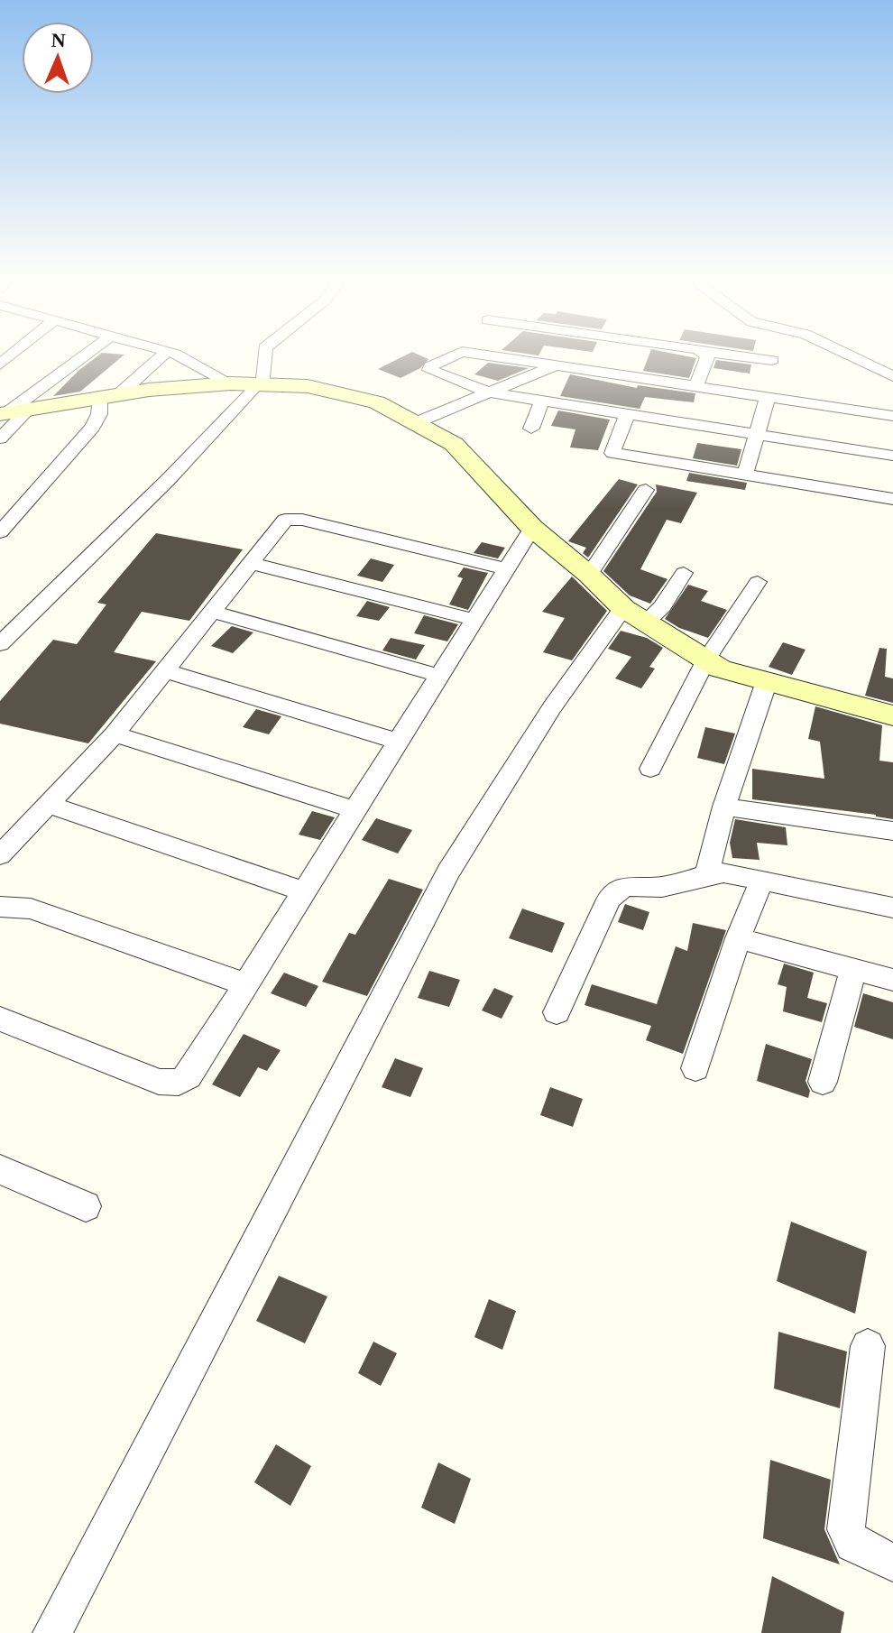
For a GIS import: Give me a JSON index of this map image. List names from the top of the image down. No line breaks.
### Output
{"north":"top"}
